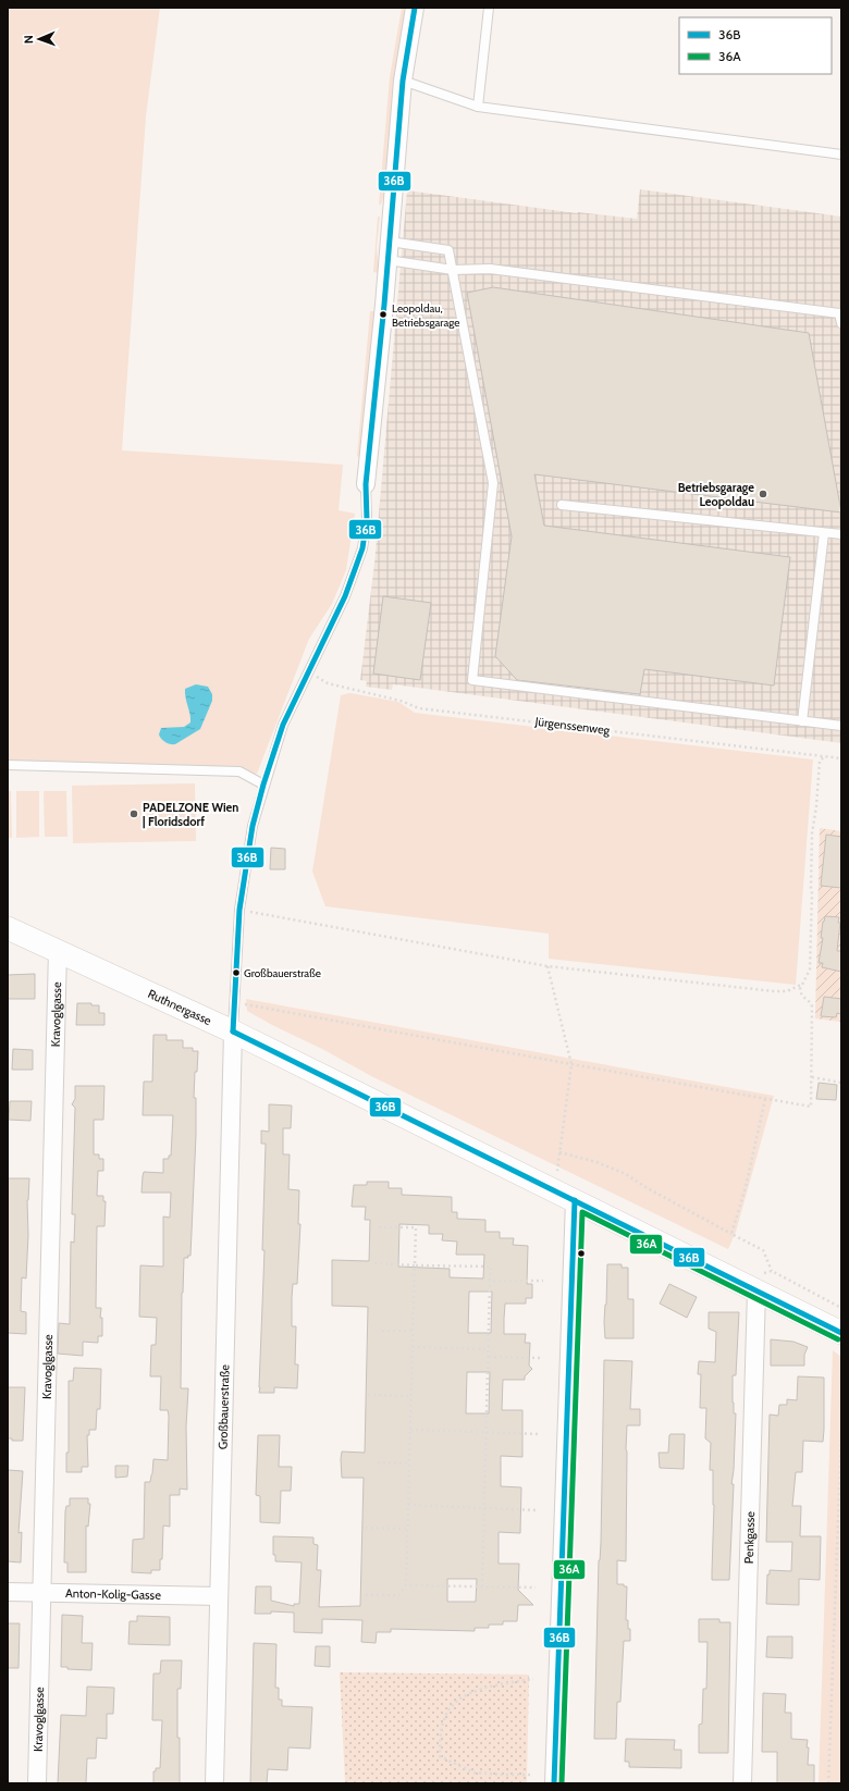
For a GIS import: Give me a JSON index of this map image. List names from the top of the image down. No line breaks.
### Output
{"streets":{"street":["Ruthnergasse","Kravoglgasse","Großbauerstraße","Penkgasse","Anton-Kolig-Gasse"],"path":["Jürgenssenweg"]},"crossings":[["Ruthnergasse","Kravoglgasse"],["Ruthnergasse","Großbauerstraße"],["Ruthnergasse","Penkgasse"],["Kravoglgasse","Anton-Kolig-Gasse"],["Großbauerstraße","Anton-Kolig-Gasse"]],"places":["Leopoldau, Betriebsgarage","Betriebsgarage Leopoldau","PADELZONE Wien | Floridsdorf","Großbauerstraße"],"lines":["transit line 36B","transit line 36A"],"legend":["36B","36A"],"north":"left"}
